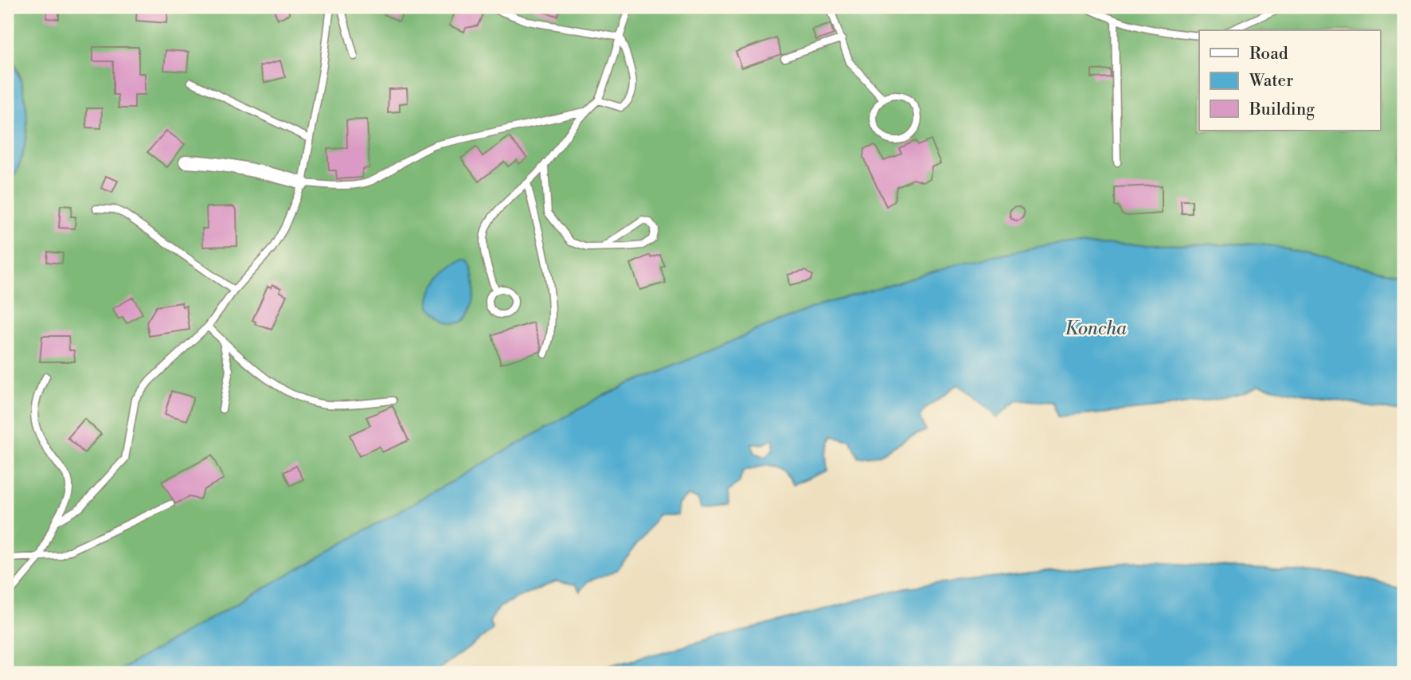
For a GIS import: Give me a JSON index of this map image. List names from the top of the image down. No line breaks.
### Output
{"water":["Koncha"],"legend":["Road","Water","Building"]}
